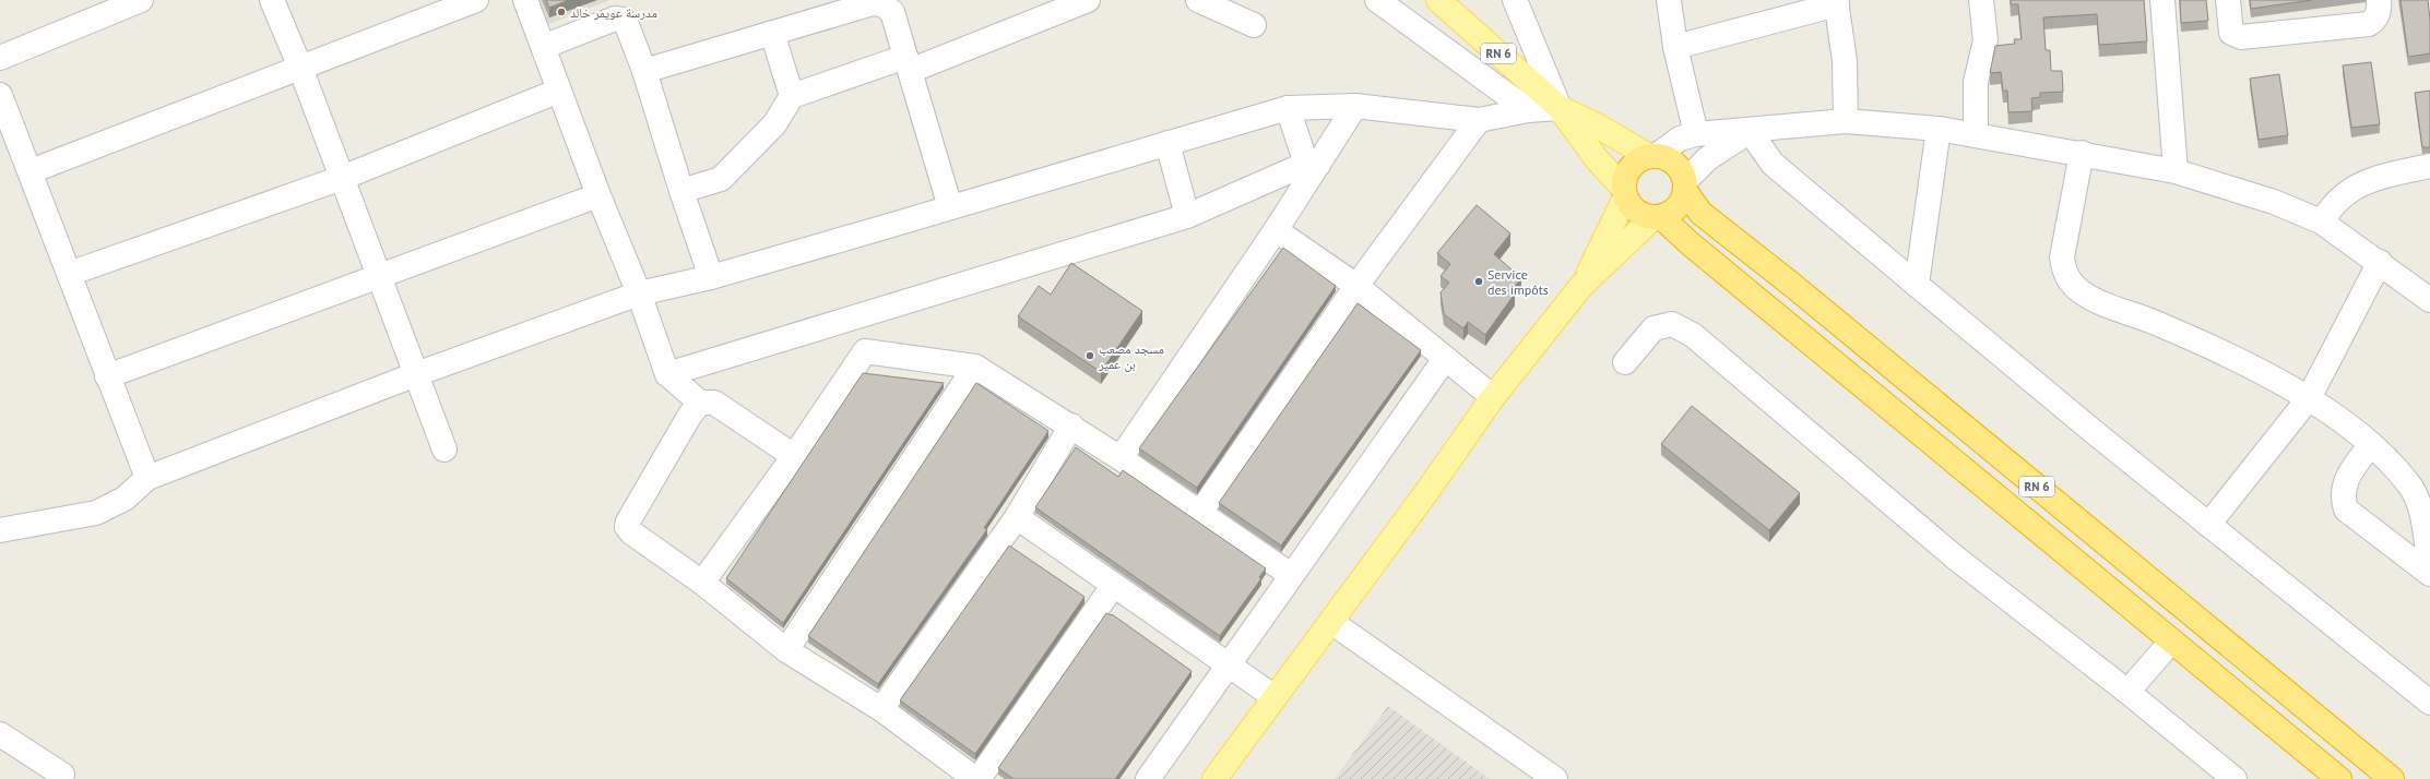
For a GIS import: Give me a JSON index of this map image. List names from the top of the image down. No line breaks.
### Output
{"streets":{"highway":["RN 6"]},"places":["مدرسة عويمر خالد","Service des impôts","مسجد مصعب بن عمير"]}
